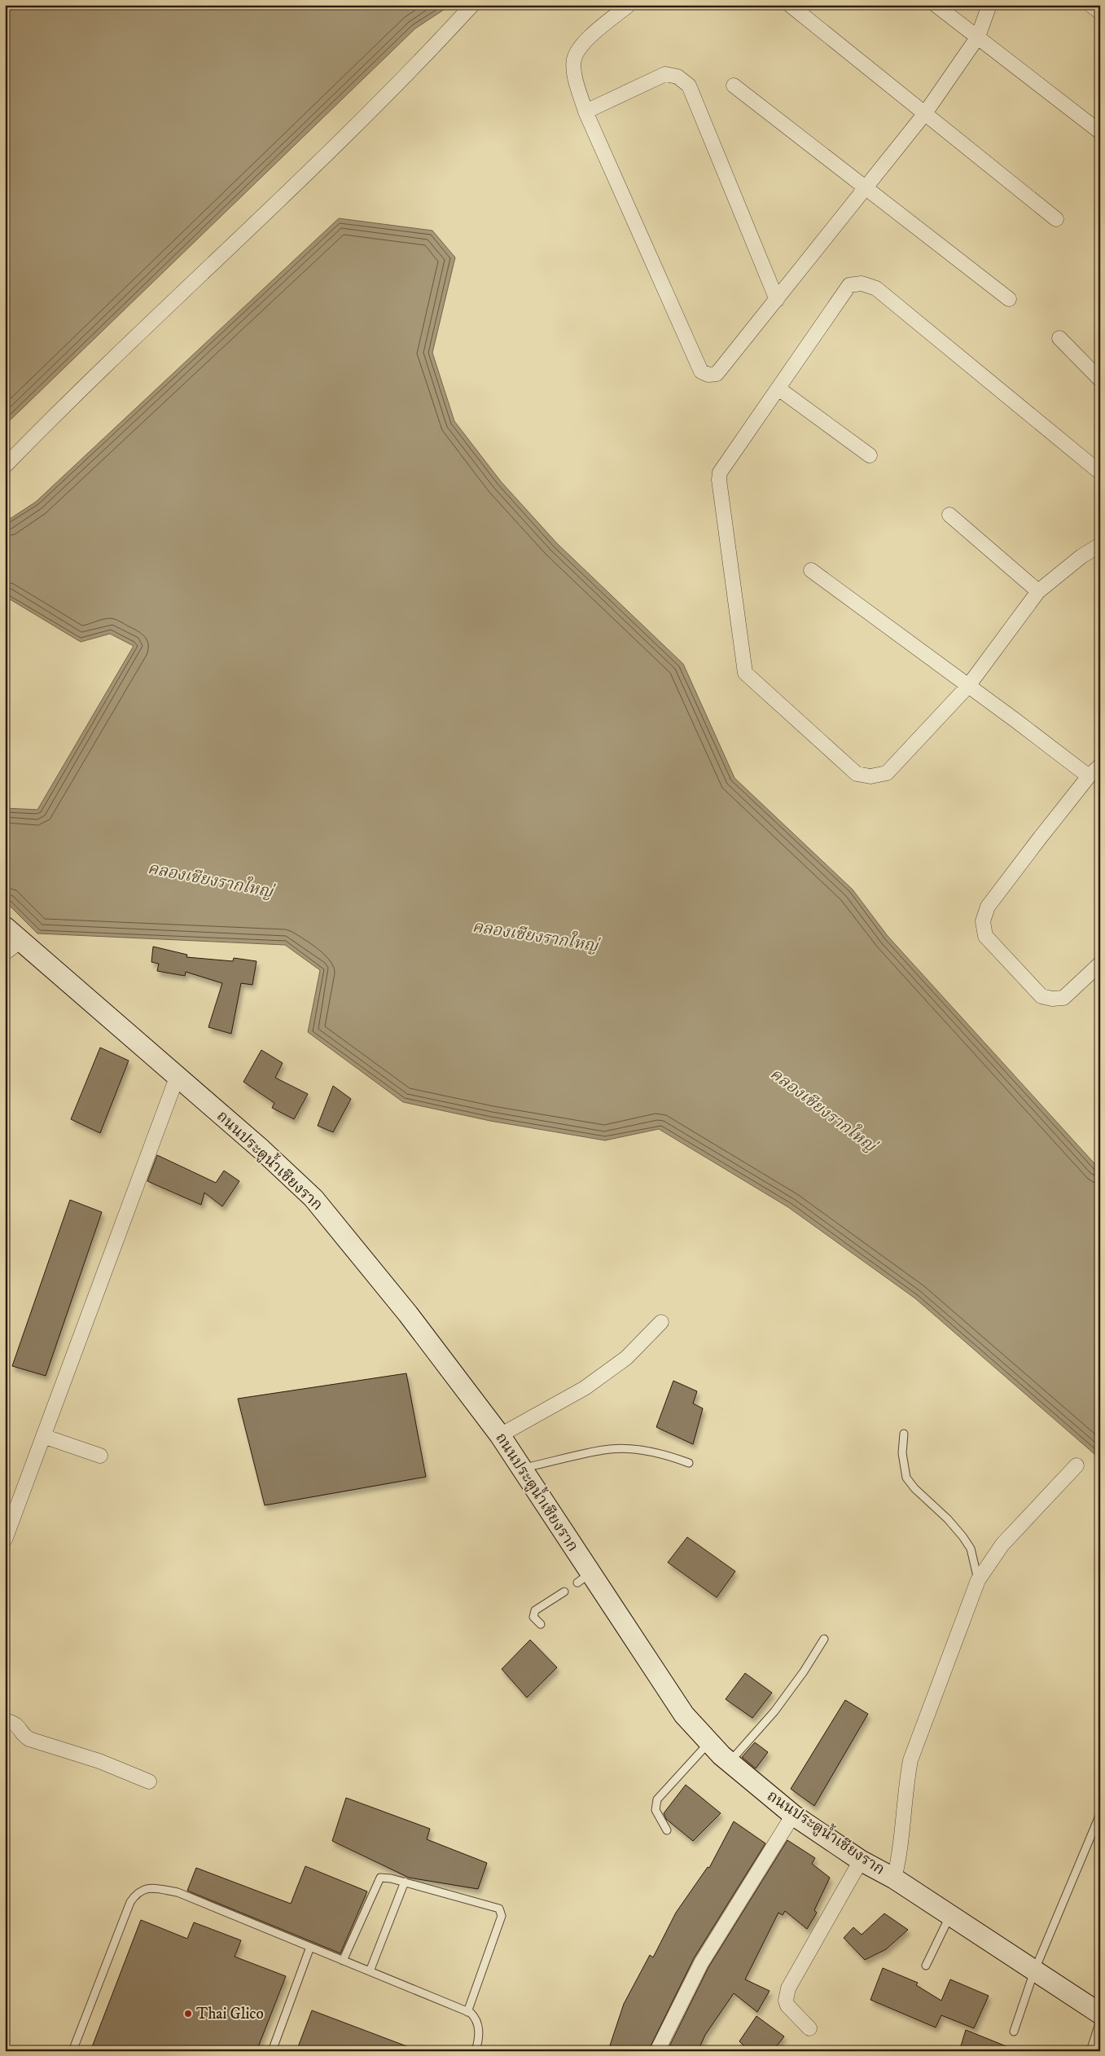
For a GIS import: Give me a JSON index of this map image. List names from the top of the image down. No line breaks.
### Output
{"streets":{"street":["ถนนประตูน้ำเชียงราก"]},"water":["คลองเชียงรากใหญ่"],"places":["Thai Glico"]}
